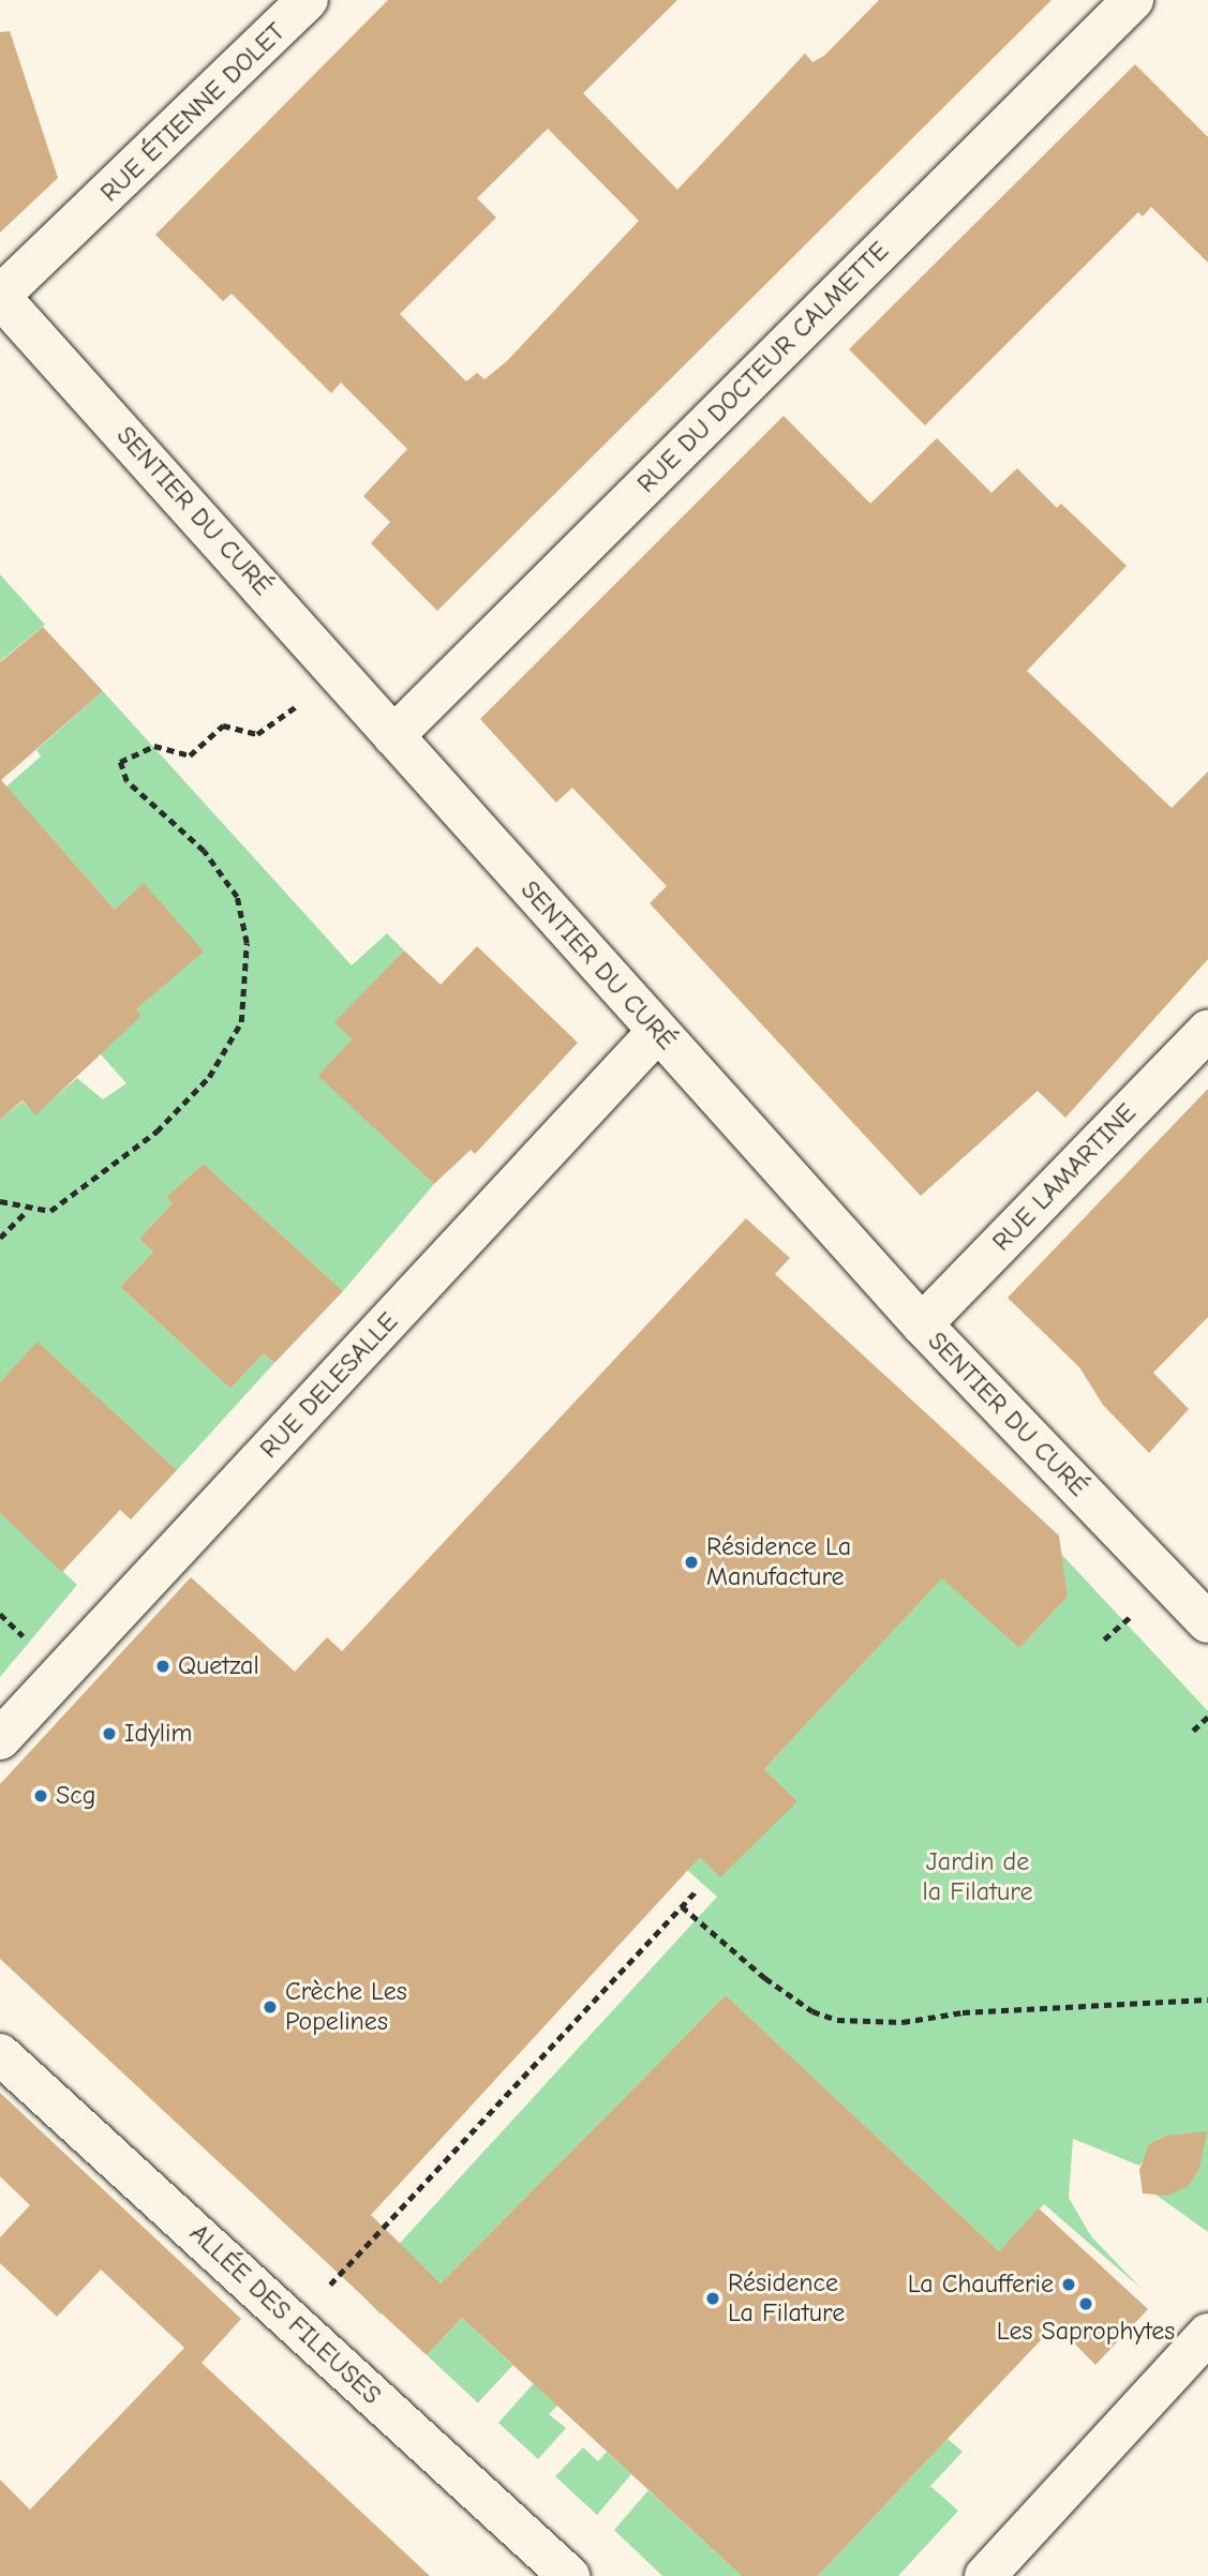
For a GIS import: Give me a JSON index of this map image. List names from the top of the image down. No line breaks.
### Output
{"streets":{"street":["RUE ÉTIENNE DOLET","RUE DU DOCTEUR CALMETTE","SENTIER DU CURÉ","RUE LAMARTINE","RUE DELESALLE","ALLÉE DES FILEUSES"]},"crossings":[["RUE ÉTIENNE DOLET","SENTIER DU CURÉ"],["RUE DU DOCTEUR CALMETTE","SENTIER DU CURÉ"],["SENTIER DU CURÉ","RUE LAMARTINE"],["SENTIER DU CURÉ","RUE DELESALLE"]],"parks":["Jardin de la Filature"],"places":["Résidence La Manufacture","Quetzal","Idylim","Scg","Crèche Les Popelines","La Chaufferie","Résidence La Filature","Les Saprophytes"]}
